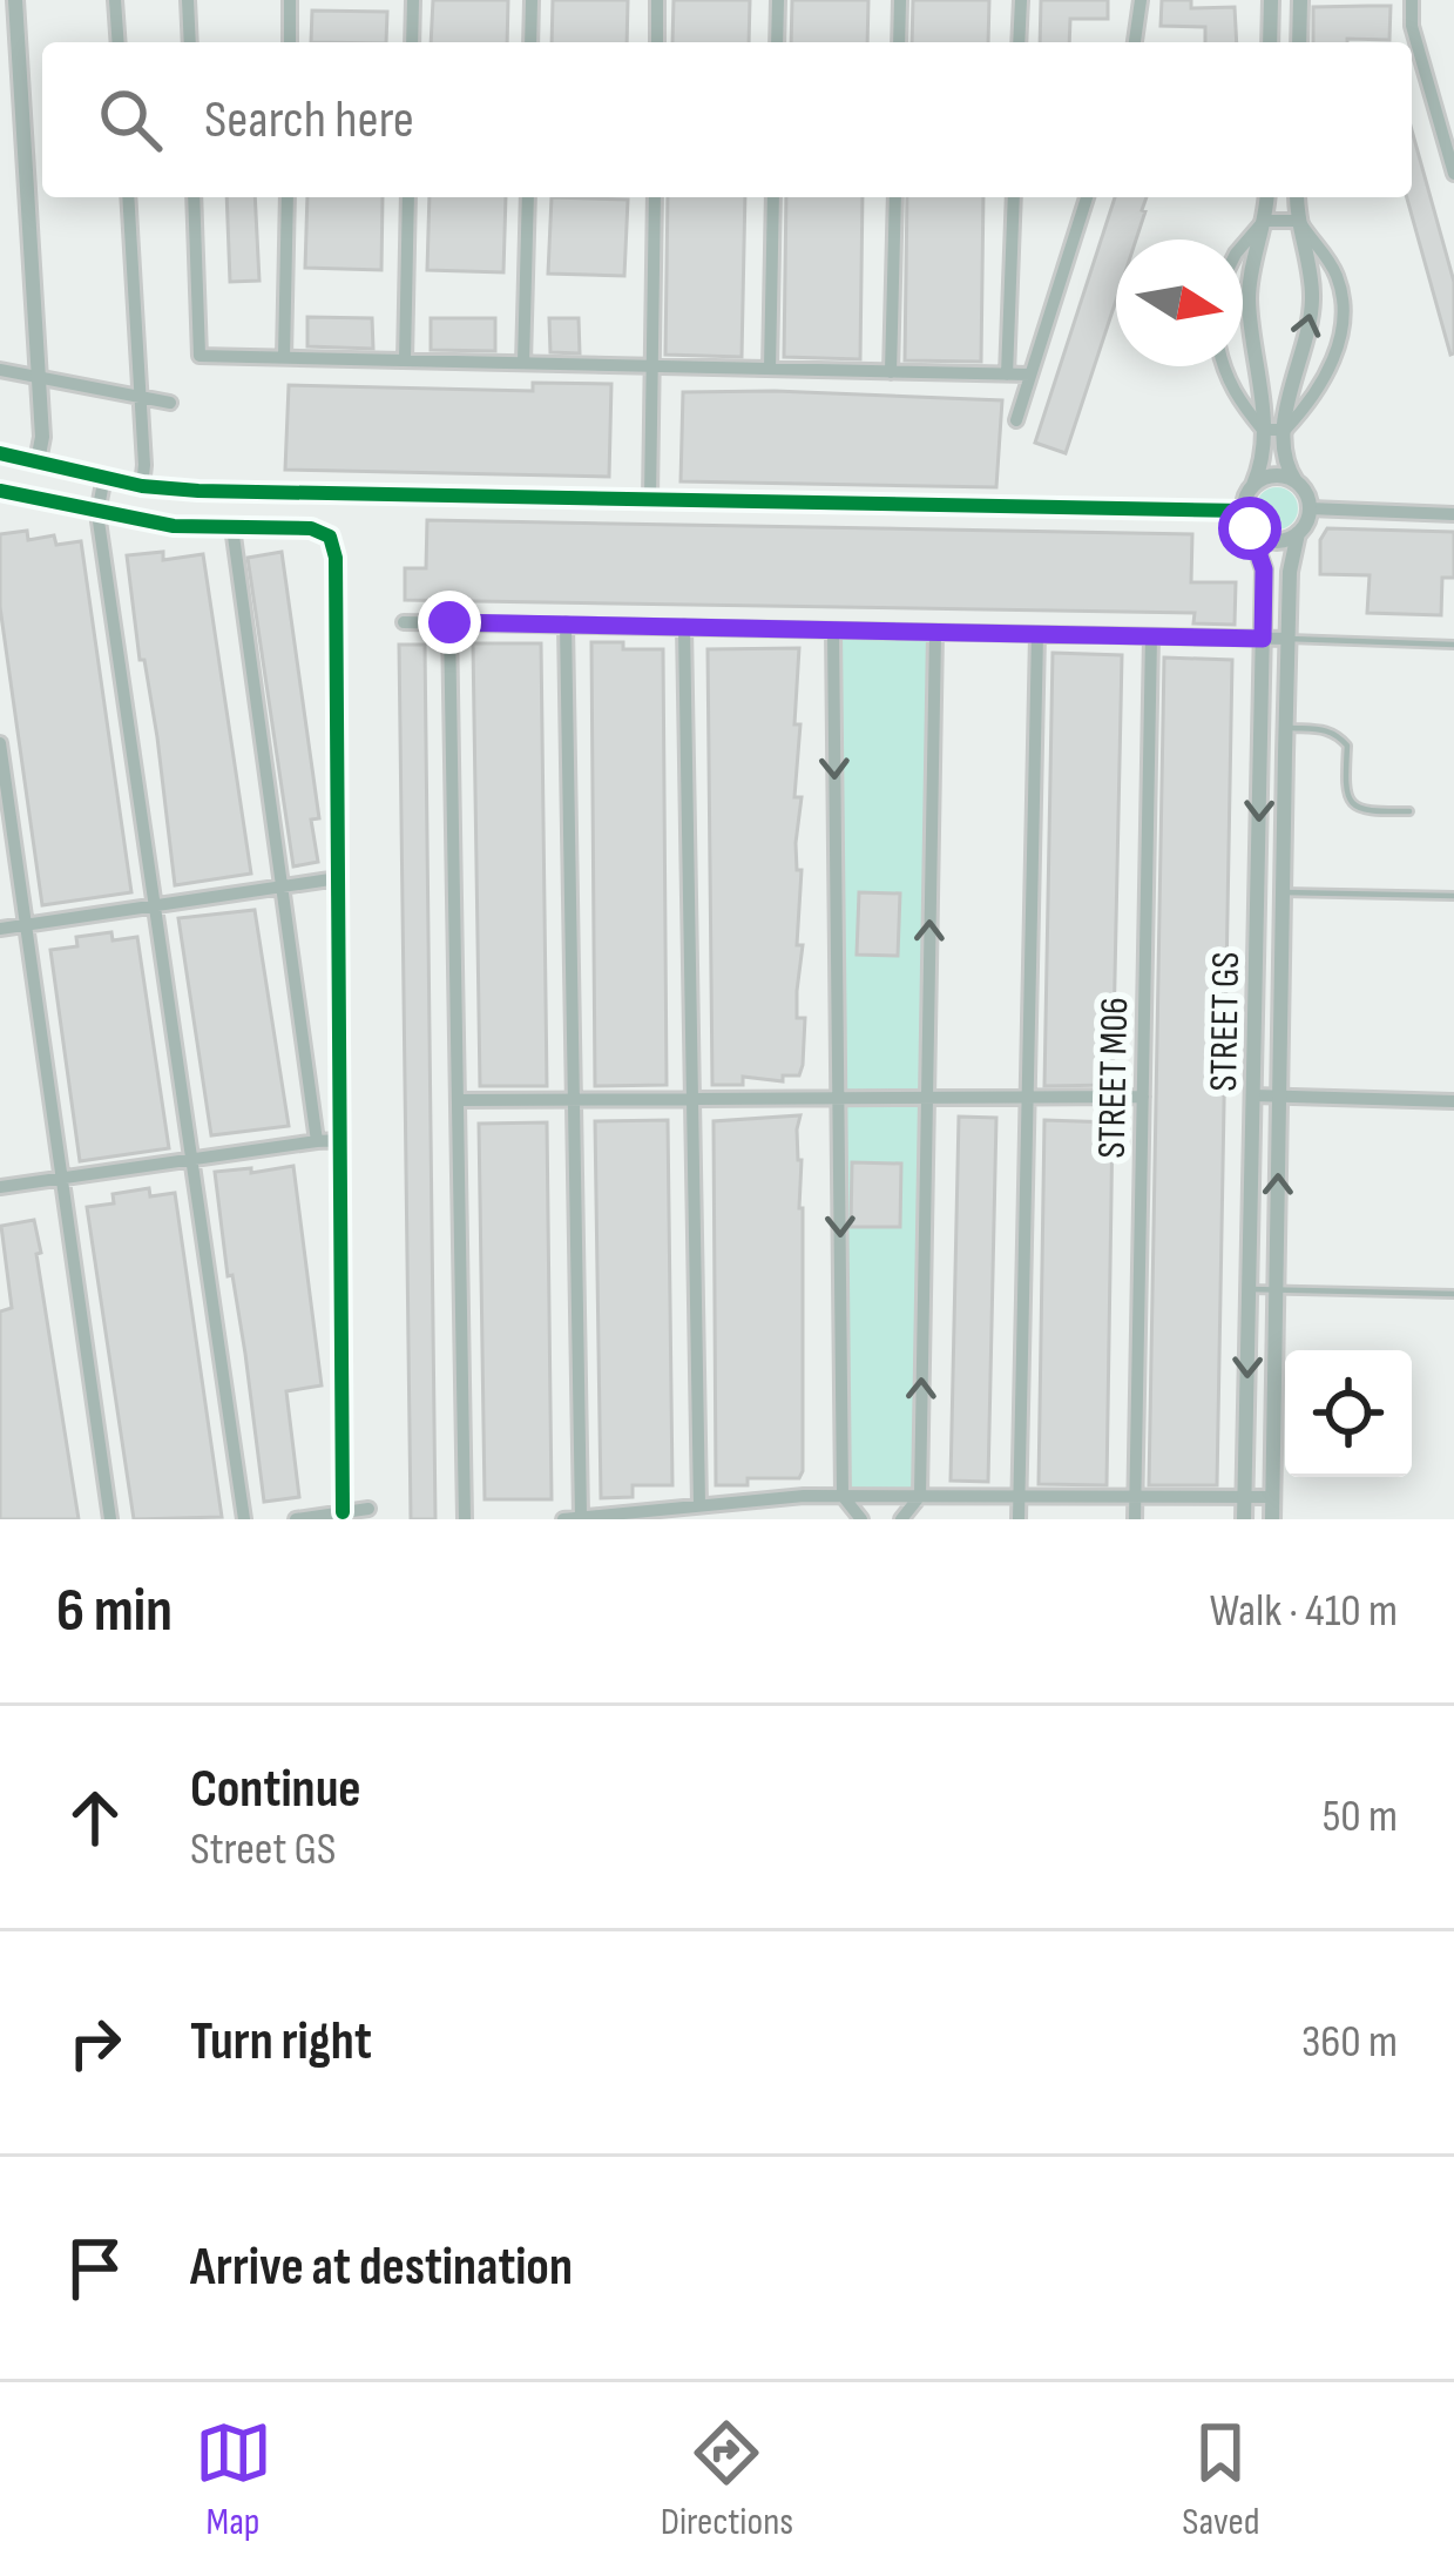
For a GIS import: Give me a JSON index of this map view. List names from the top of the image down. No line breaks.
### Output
{"streets":{"street":["STREET GS","STREET M06"]},"north":"right","page":{"search":"Search here","heading":["6 min","Walk · 410 m"],"list":[["Continue","Street GS","50 m"],["Turn right","360 m"],"Arrive at destination"],"nav":["Map","Directions","Saved"]}}
